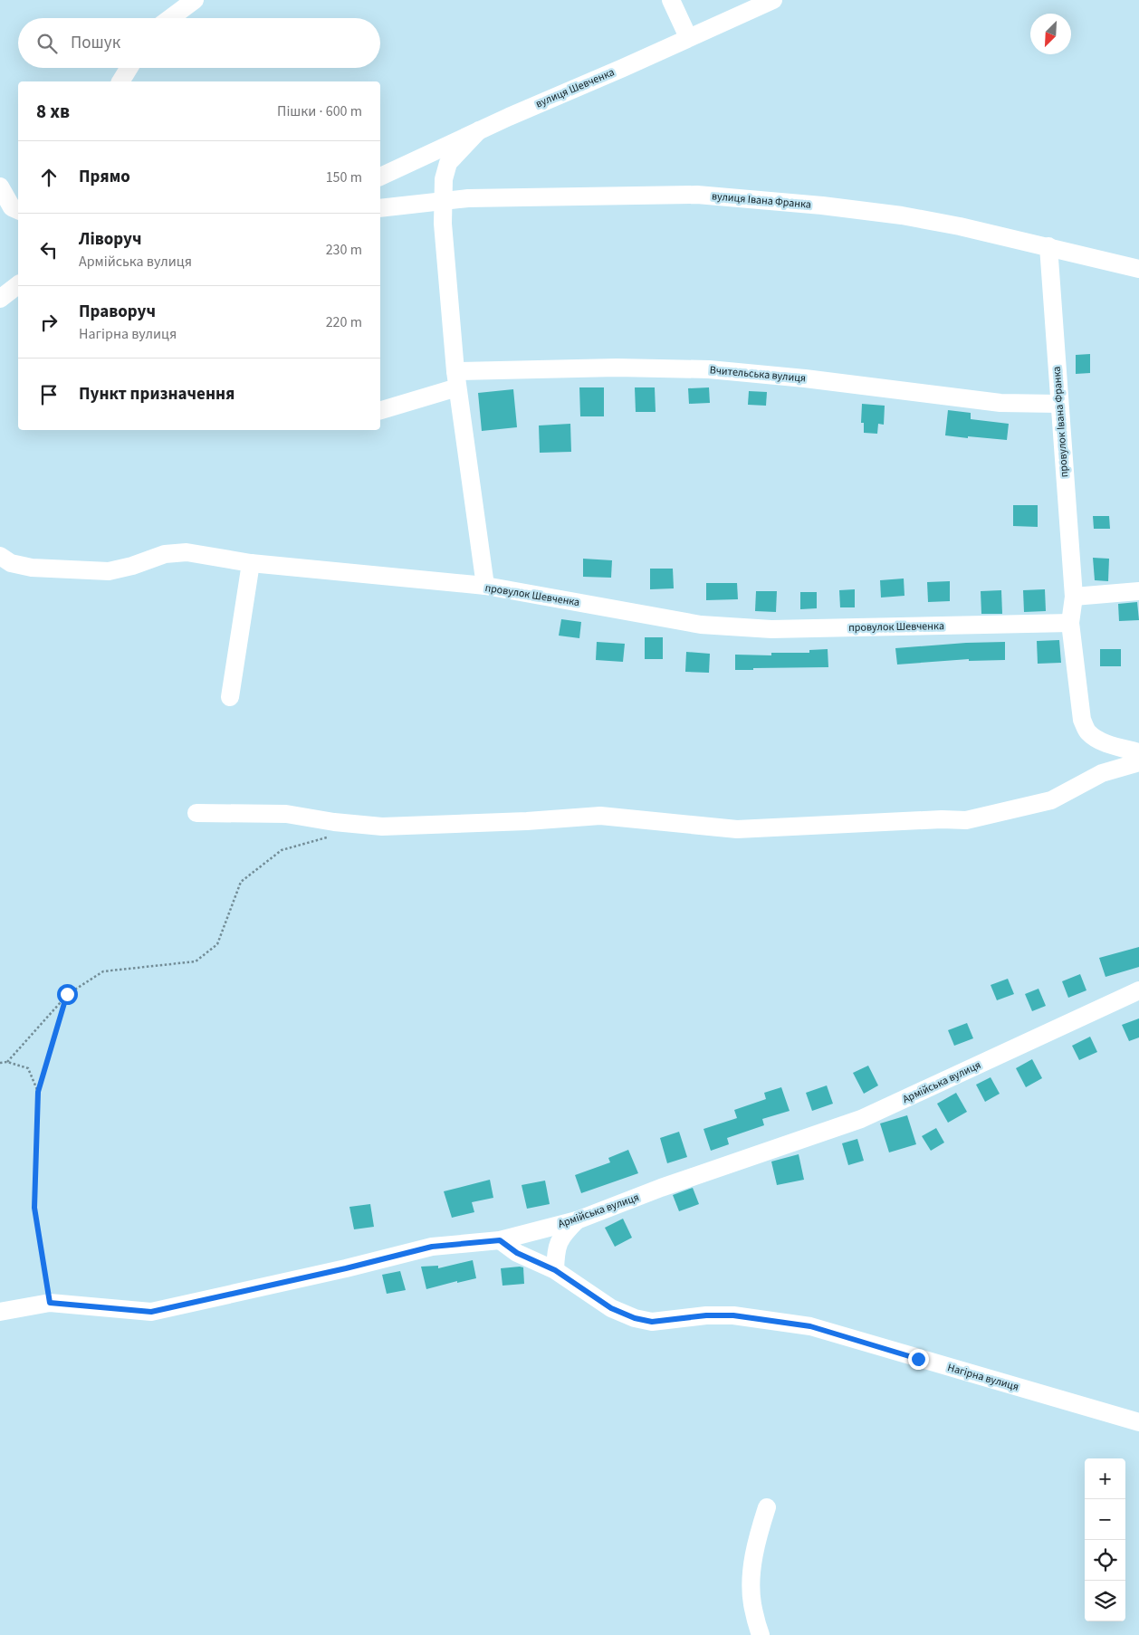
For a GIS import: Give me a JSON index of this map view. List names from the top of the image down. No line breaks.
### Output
{"streets":{"street":["вулиця Шевченка","вулиця Івана Франка","Вчительська вулиця","провулок Івана Франка","провулок Шевченка","Армійська вулиця","Нагірна вулиця"]},"crossings":[["вулиця Івана Франка","провулок Івана Франка"],["Вчительська вулиця","провулок Івана Франка"],["провулок Івана Франка","провулок Шевченка"],["Армійська вулиця","Нагірна вулиця"]],"north":"bottom left","page":{"search":"Пошук","heading":["8 хв","Пішки · 600 m"],"list":[["Прямо","150 m"],["Ліворуч","Армійська вулиця","230 m"],["Праворуч","Нагірна вулиця","220 m"],"Пункт призначення"],"map_buttons":["+","−"]}}
